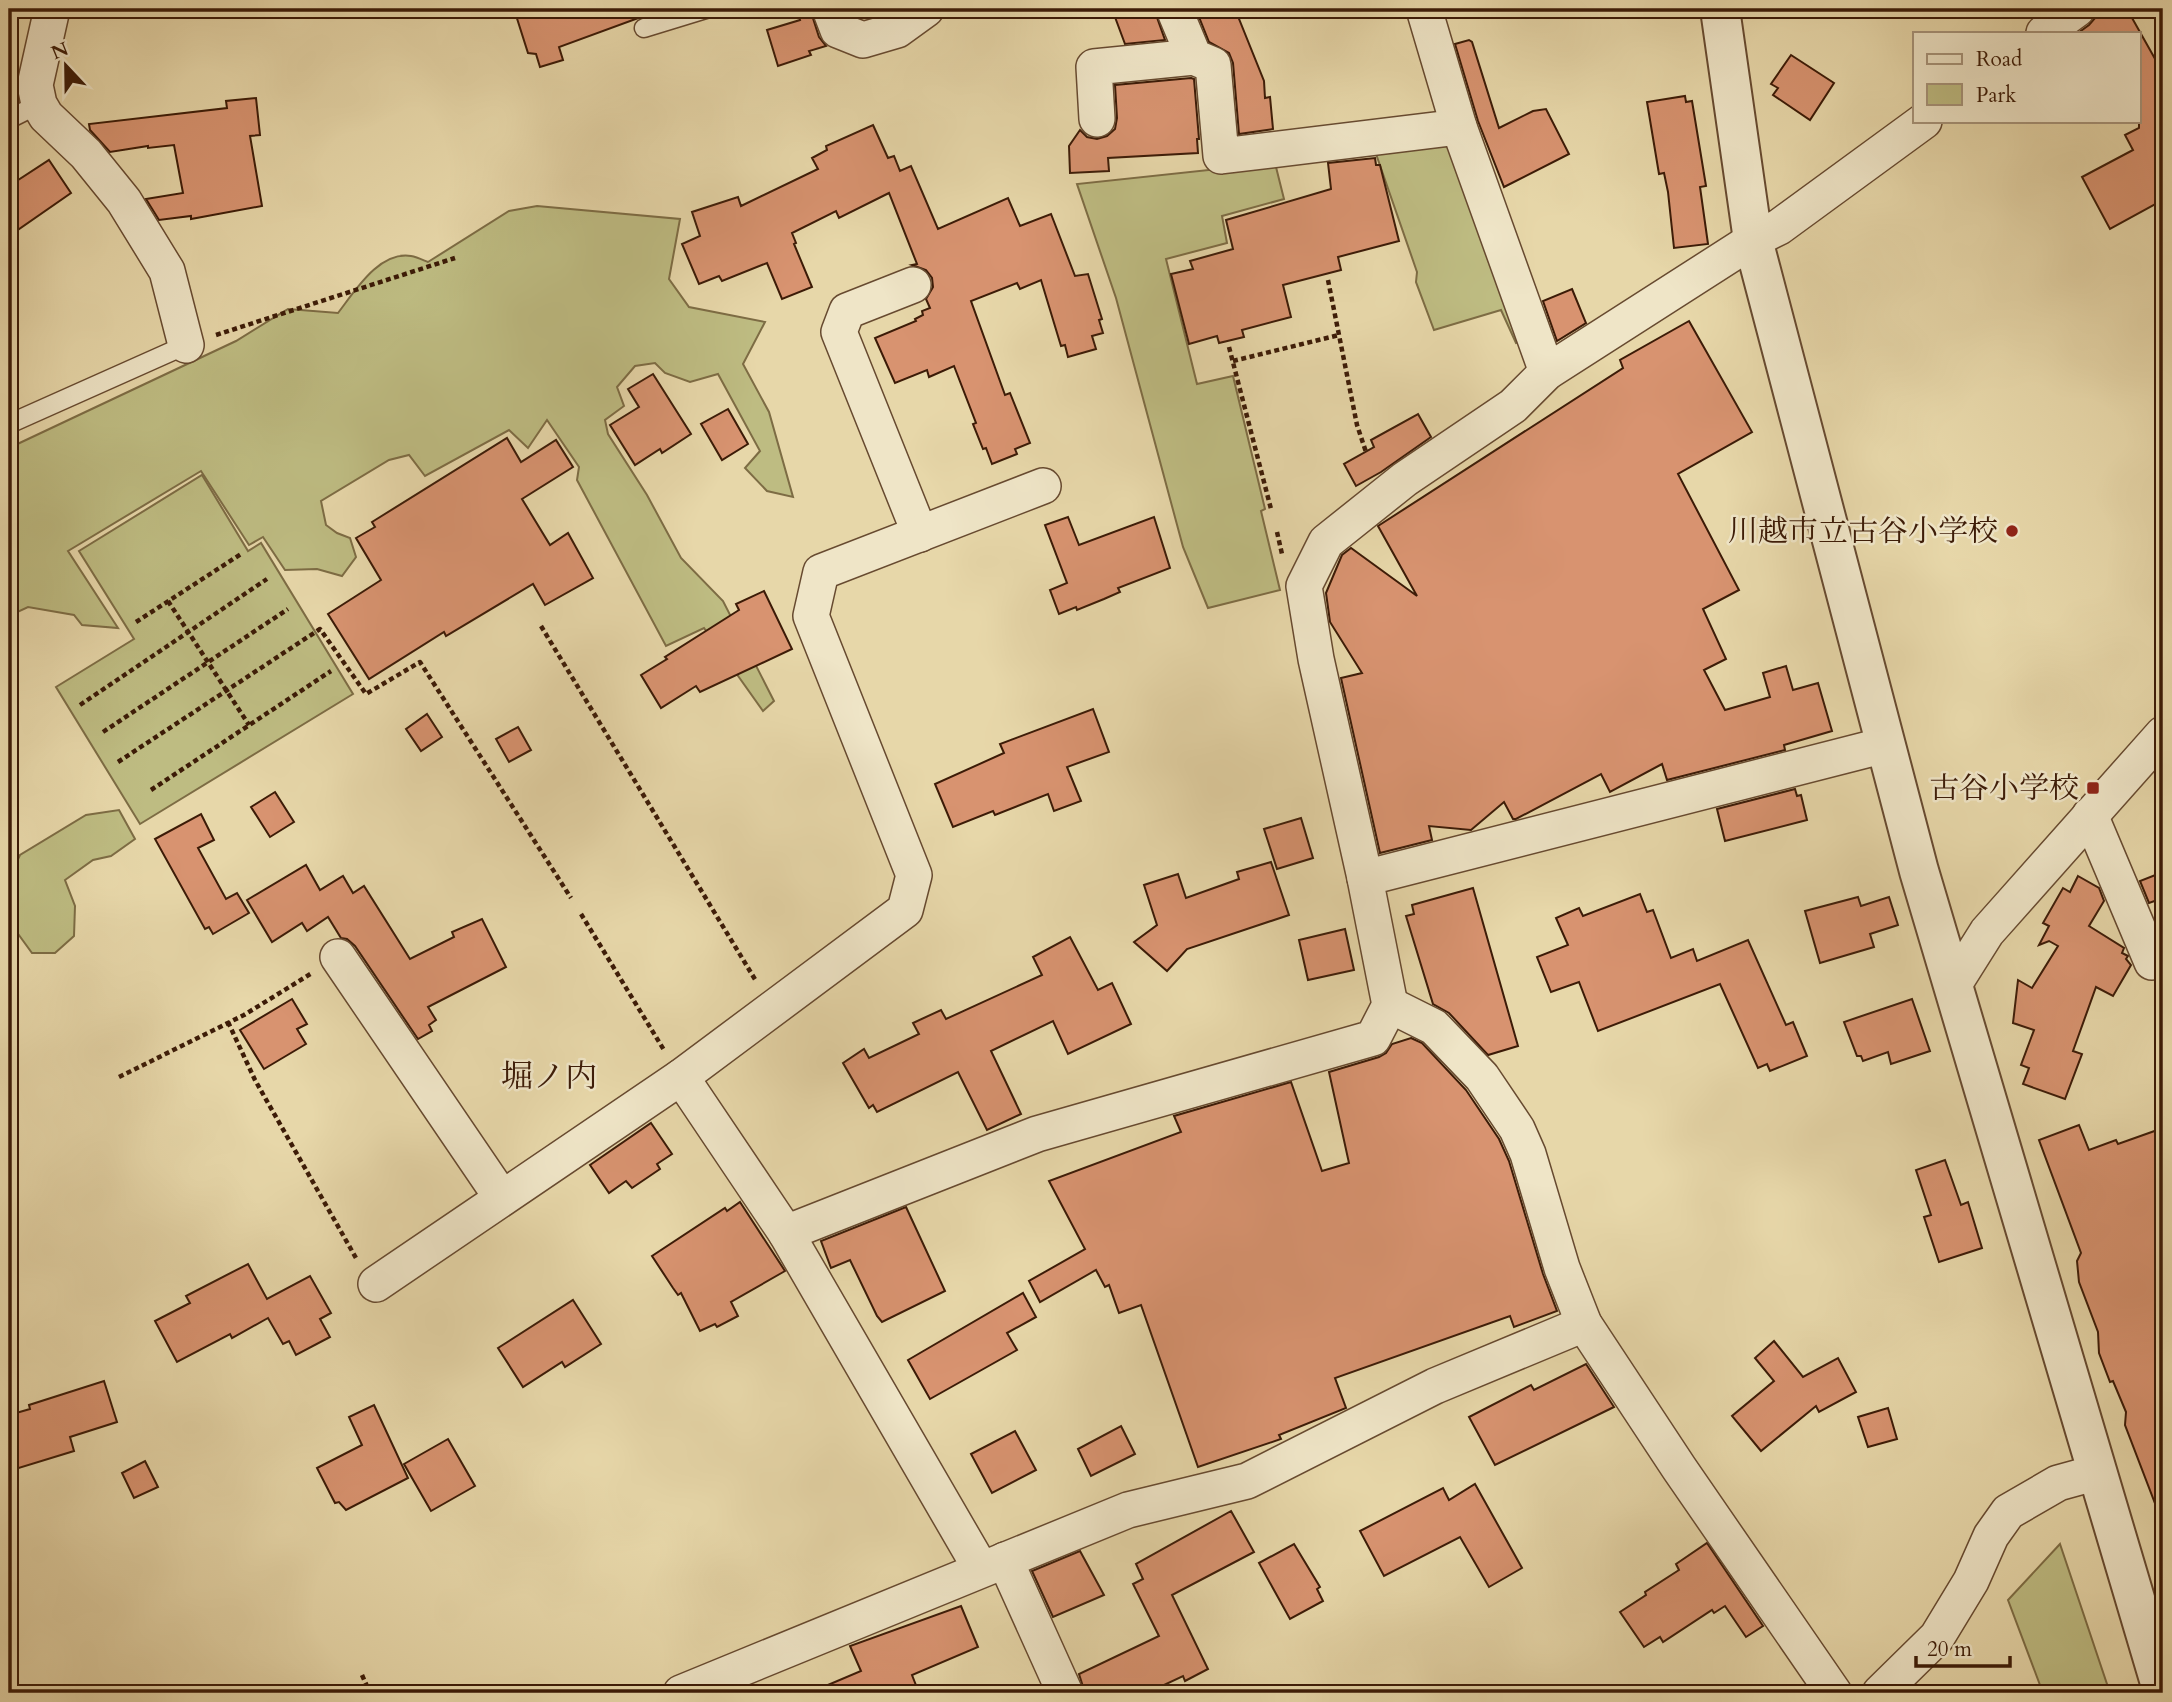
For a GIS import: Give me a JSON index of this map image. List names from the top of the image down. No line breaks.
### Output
{"districts":["堀ノ内"],"places":{"other":["川越市立古谷小学校"],"transit":["古谷小学校"]},"legend":["Road","Park"],"scale_bar":"20 m","north":"top"}
